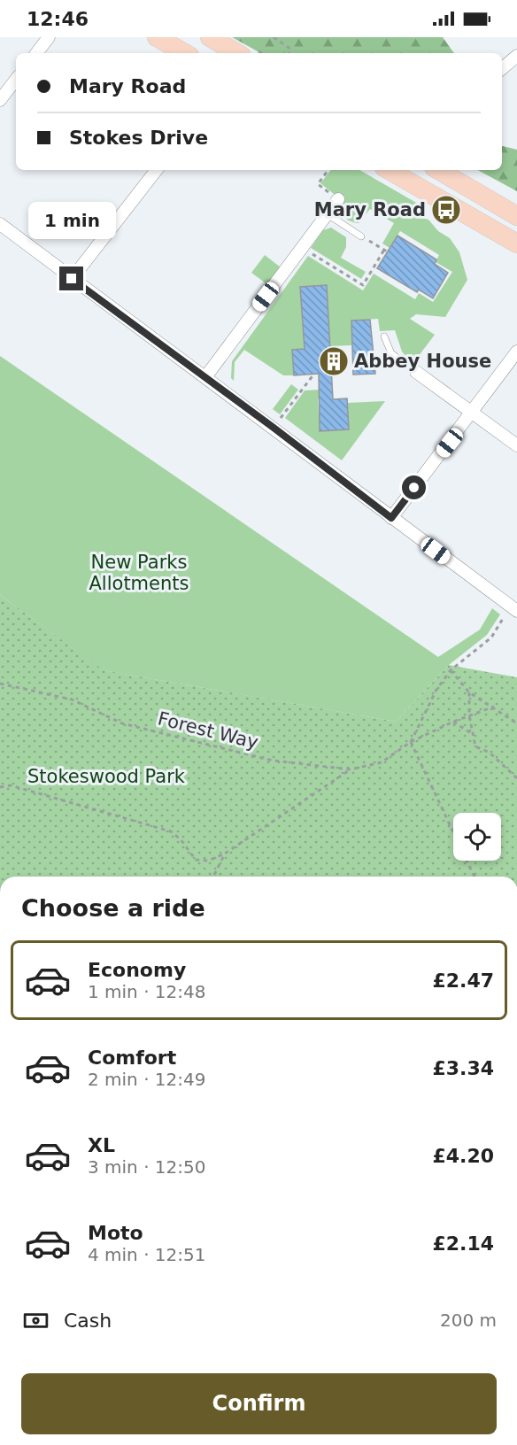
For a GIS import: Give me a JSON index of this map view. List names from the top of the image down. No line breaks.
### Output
{"streets":{"path":["Forest Way"]},"parks":["New Parks Allotments","Stokeswood Park"],"places":{"bus stop":["Mary Road"],"building":["Abbey House"]},"page":{"status":"12:46","banner":["Mary Road","Stokes Drive"],"bubble":"1 min","heading":"Choose a ride","list":[{"name":"Economy","note":"1 min · 12:48","value":"£2.47"},{"name":"Comfort","note":"2 min · 12:49","value":"£3.34"},{"name":"XL","note":"3 min · 12:50","value":"£4.20"},{"name":"Moto","note":"4 min · 12:51","value":"£2.14"}],"pay":["Cash","200 m"],"buttons":"Confirm"}}
